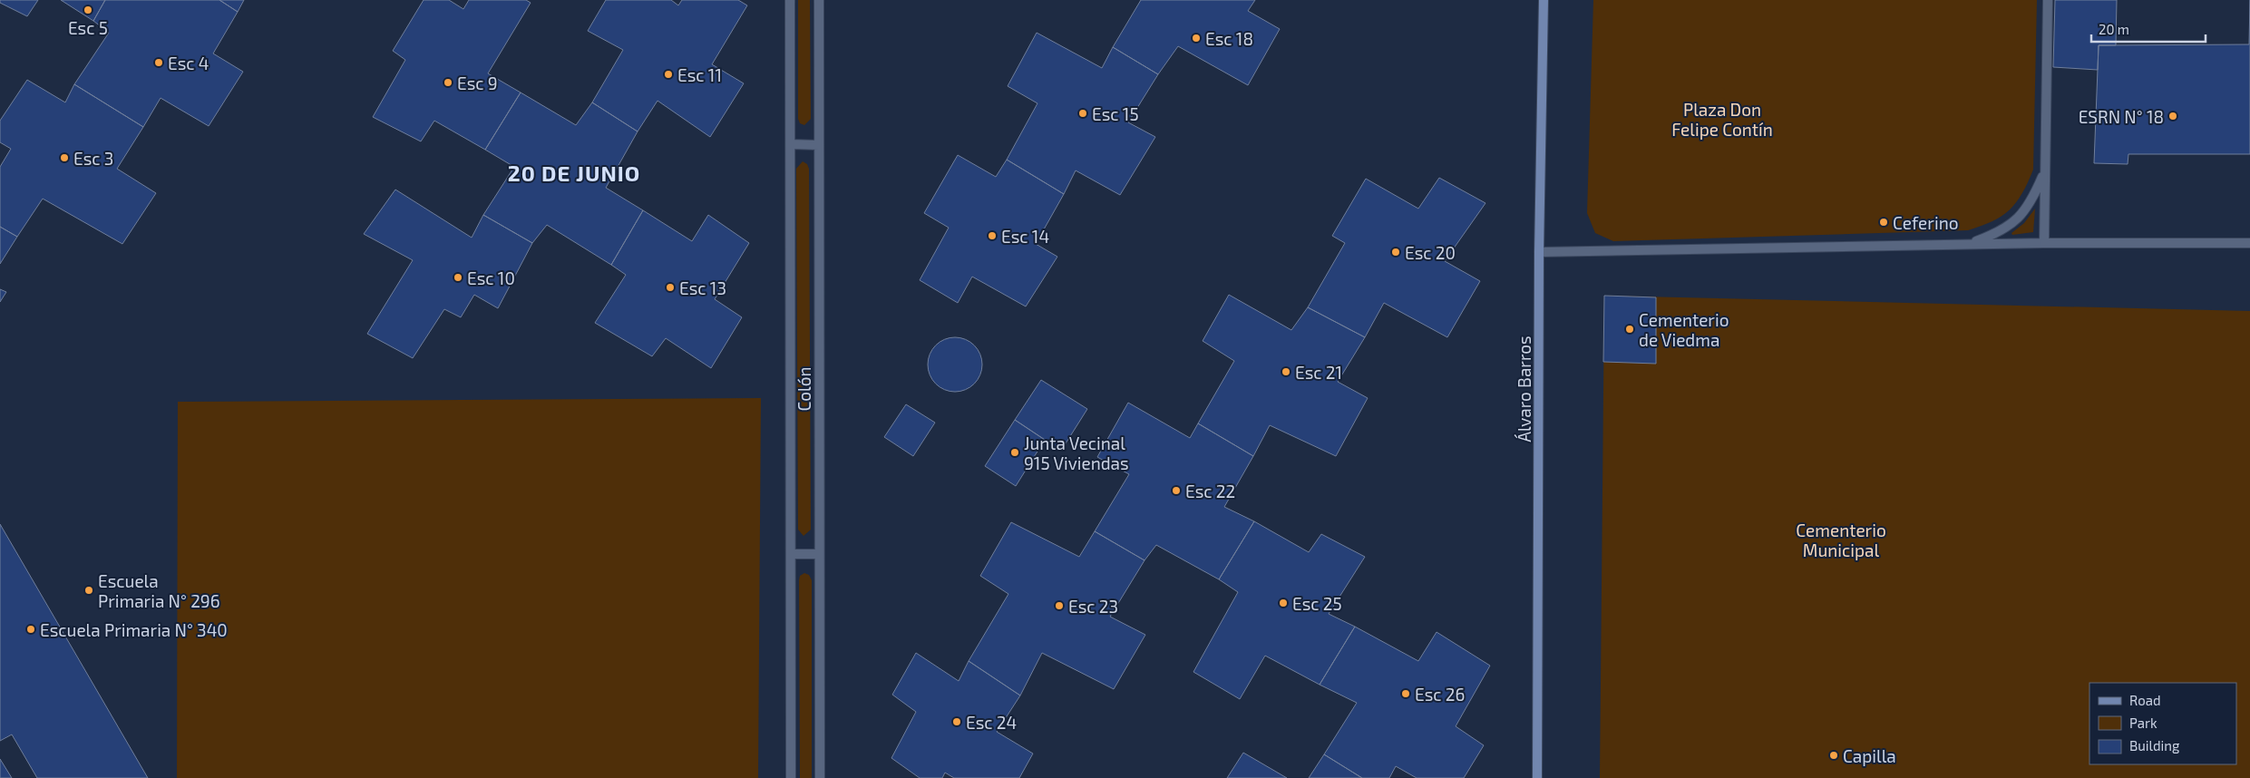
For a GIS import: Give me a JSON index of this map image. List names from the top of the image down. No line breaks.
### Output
{"streets":{"main road":["Álvaro Barros"],"street":["Colón"]},"districts":["20 DE JUNIO"],"parks":["Plaza Don Felipe Contín","Cementerio Municipal"],"places":["Esc 5","Esc 18","Esc 4","Esc 11","Esc 9","Esc 15","ESRN N° 18","Esc 3","Ceferino","Esc 14","Esc 20","Esc 10","Esc 13","Cementerio de Viedma","Esc 21","Junta Vecinal 915 Viviendas","Esc 22","Escuela Primaria N° 296","Esc 25","Esc 23","Escuela Primaria N° 340","Esc 26","Esc 24","Capilla"],"legend":["Road","Park","Building"],"scale_bar":"20 m"}
